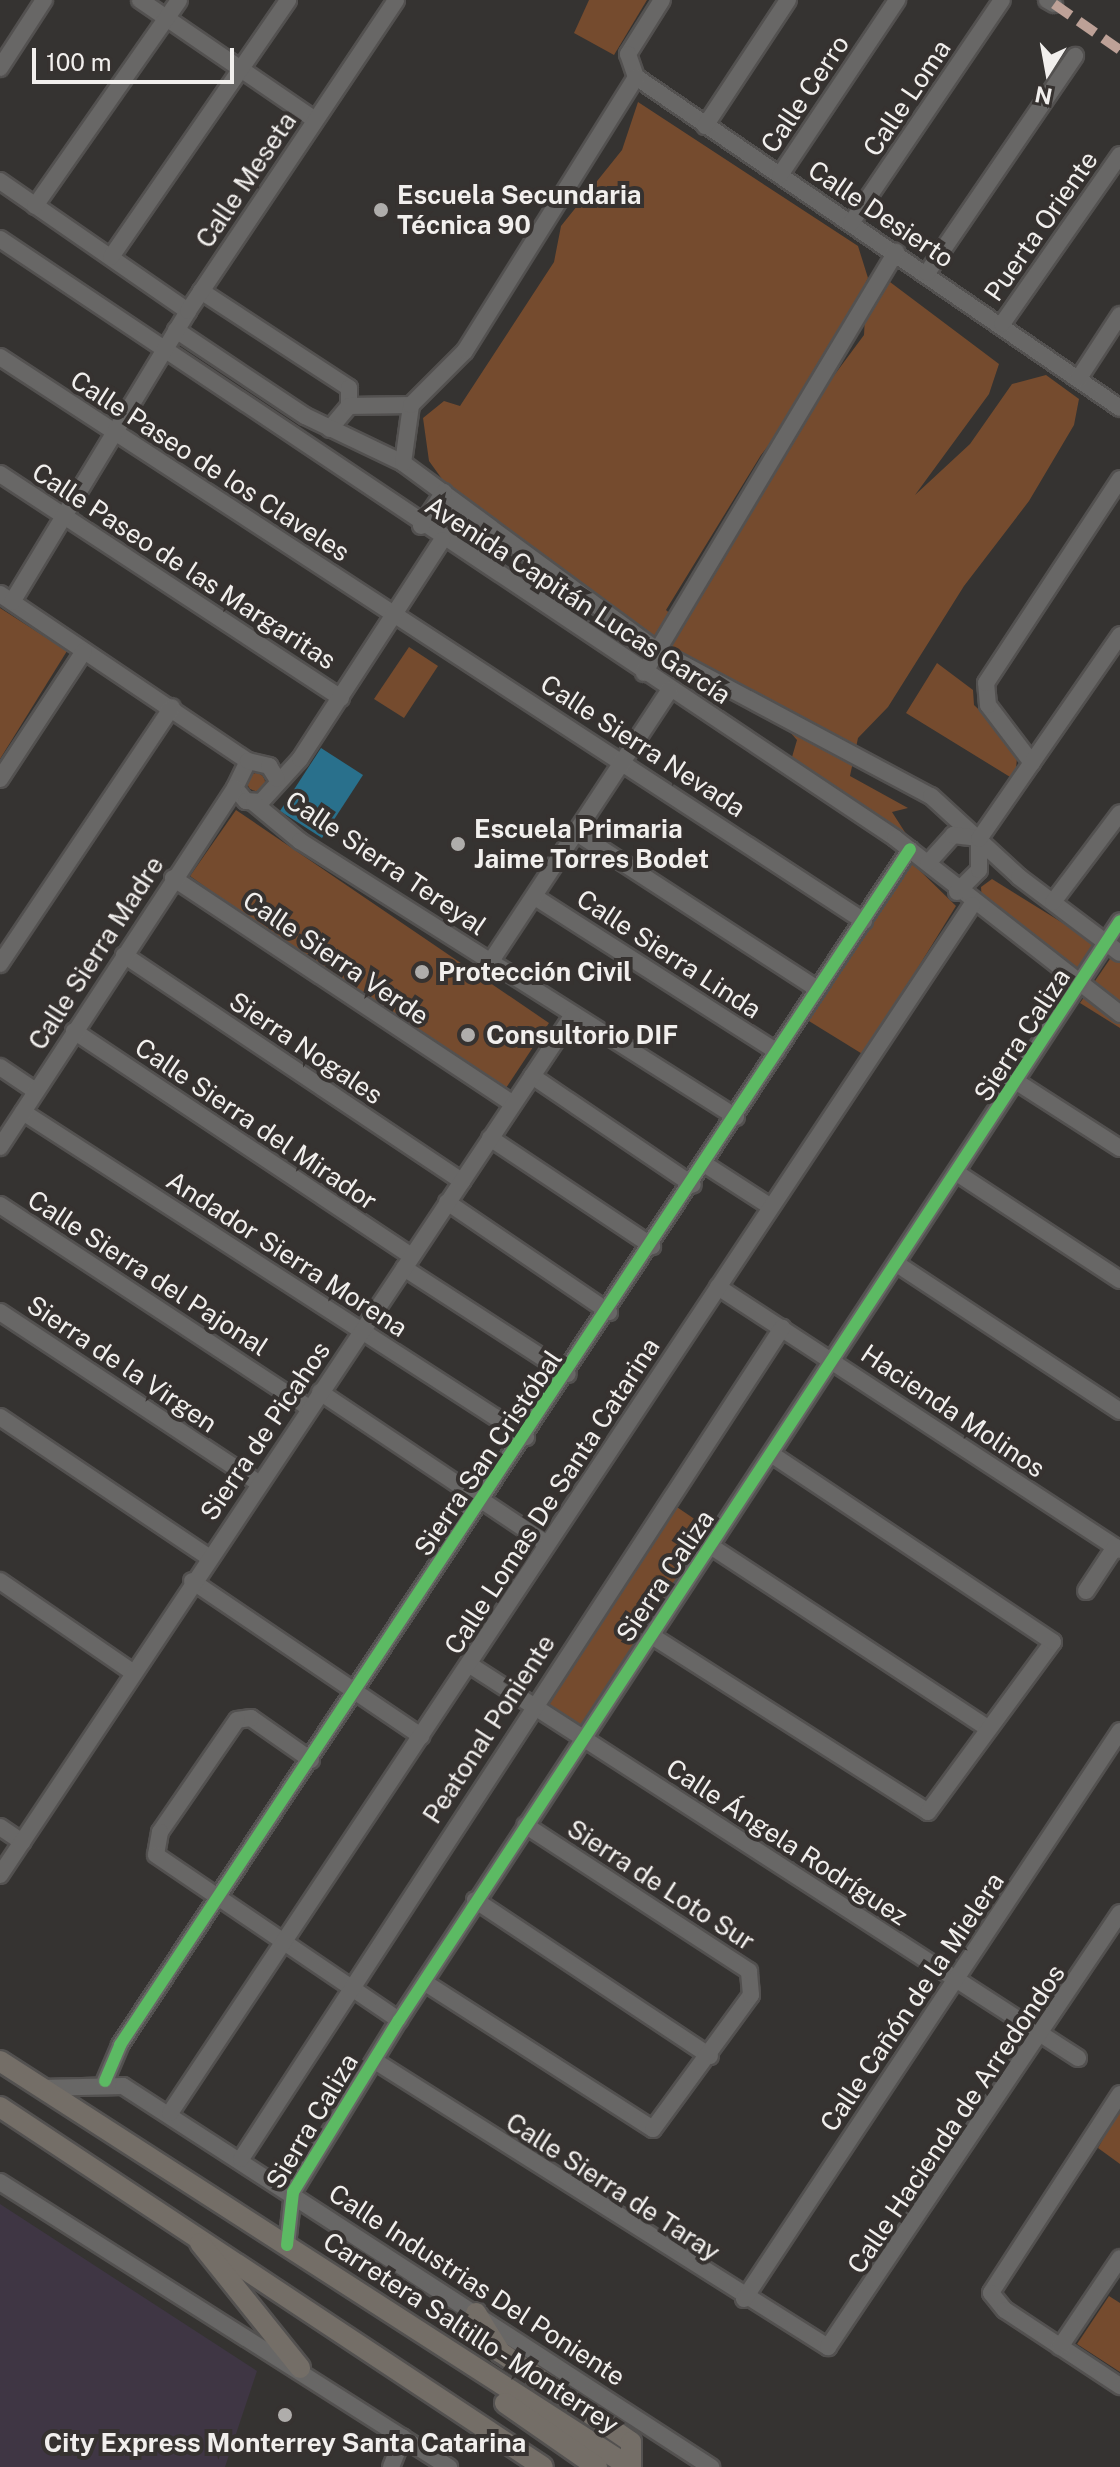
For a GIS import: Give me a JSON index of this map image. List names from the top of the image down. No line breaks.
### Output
{"streets":{"main road":["Carretera Saltillo - Monterrey"],"street":["Calle Cerro","Calle Loma","Calle Meseta","Calle Desierto","Puerta Oriente","Calle Paseo de los Claveles","Calle Paseo de las Margaritas","Avenida Capitán Lucas García","Calle Sierra Nevada","Calle Sierra Tereyal","Calle Sierra Madre","Calle Sierra Linda","Calle Sierra Verde","Sierra Caliza","Sierra Nogales","Calle Sierra del Mirador","Andador Sierra Morena","Calle Sierra del Pajonal","Sierra de la Virgen","Hacienda Molinos","Sierra de Picahos","Sierra San Cristóbal","Calle Lomas De Santa Catarina","Peatonal Poniente","Calle Ángela Rodríguez","Sierra de Loto Sur","Calle Cañón de la Mielera","Calle Hacienda de Arredondos","Calle Sierra de Taray","Calle Industrias Del Poniente"]},"crossings":[["Calle Cerro","Calle Desierto"],["Calle Loma","Calle Desierto"],["Calle Meseta","Calle Paseo de los Claveles"],["Calle Meseta","Calle Paseo de las Margaritas"],["Calle Meseta","Avenida Capitán Lucas García"],["Calle Desierto","Puerta Oriente"],["Calle Paseo de los Claveles","Calle Sierra Nevada"],["Avenida Capitán Lucas García","Sierra Caliza"],["Avenida Capitán Lucas García","Sierra San Cristóbal"],["Avenida Capitán Lucas García","Calle Lomas De Santa Catarina"],["Calle Sierra Nevada","Sierra San Cristóbal"],["Calle Sierra Tereyal","Calle Sierra Madre"],["Calle Sierra Tereyal","Sierra de Picahos"],["Calle Sierra Tereyal","Sierra San Cristóbal"],["Calle Sierra Madre","Calle Sierra Verde"],["Calle Sierra Madre","Sierra Nogales"],["Calle Sierra Madre","Calle Sierra del Mirador"],["Calle Sierra Madre","Andador Sierra Morena"],["Calle Sierra Linda","Sierra San Cristóbal"],["Calle Sierra Verde","Sierra de Picahos"],["Sierra Caliza","Hacienda Molinos"],["Sierra Caliza","Calle Ángela Rodríguez"],["Sierra Caliza","Sierra de Loto Sur"],["Sierra Caliza","Calle Sierra de Taray"],["Sierra Caliza","Calle Industrias Del Poniente"],["Sierra Caliza","Carretera Saltillo - Monterrey"],["Sierra Nogales","Sierra de Picahos"],["Calle Sierra del Mirador","Sierra de Picahos"],["Calle Sierra del Mirador","Sierra San Cristóbal"],["Andador Sierra Morena","Sierra de Picahos"],["Andador Sierra Morena","Sierra San Cristóbal"],["Calle Sierra del Pajonal","Sierra de Picahos"],["Sierra de la Virgen","Sierra de Picahos"],["Hacienda Molinos","Calle Lomas De Santa Catarina"],["Hacienda Molinos","Peatonal Poniente"],["Sierra San Cristóbal","Calle Industrias Del Poniente"],["Calle Lomas De Santa Catarina","Calle Ángela Rodríguez"],["Calle Lomas De Santa Catarina","Calle Industrias Del Poniente"],["Peatonal Poniente","Calle Ángela Rodríguez"],["Peatonal Poniente","Calle Industrias Del Poniente"],["Calle Ángela Rodríguez","Calle Cañón de la Mielera"],["Calle Ángela Rodríguez","Calle Hacienda de Arredondos"],["Calle Cañón de la Mielera","Calle Sierra de Taray"],["Calle Hacienda de Arredondos","Calle Sierra de Taray"]],"places":["Escuela Secundaria Técnica 90","Escuela Primaria Jaime Torres Bodet","Protección Civil","Consultorio DIF","City Express Monterrey Santa Catarina"],"scale_bar":"100 m","north":"bottom"}
